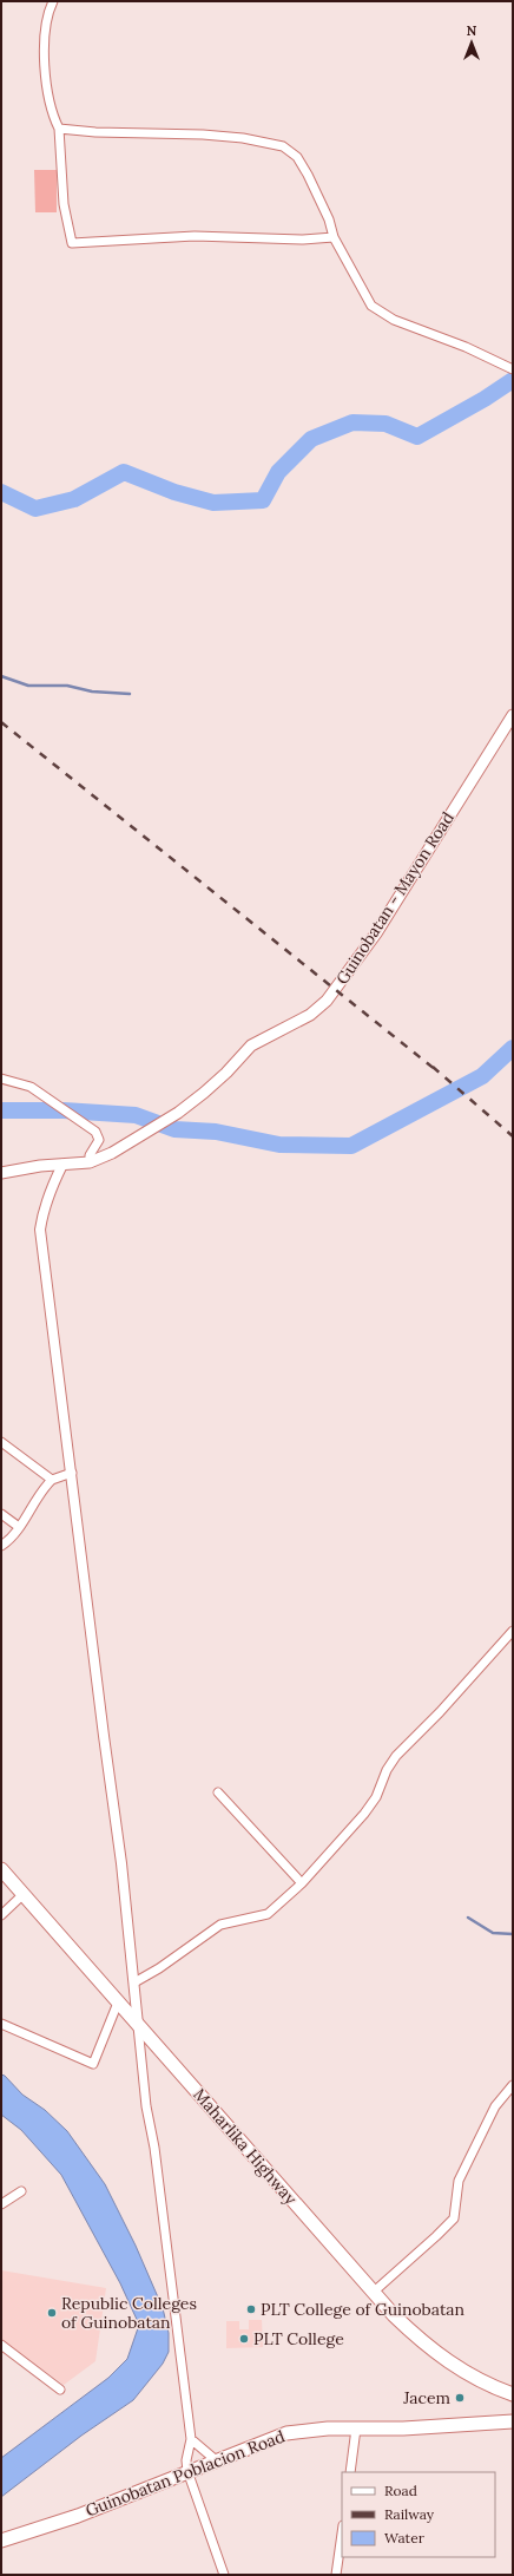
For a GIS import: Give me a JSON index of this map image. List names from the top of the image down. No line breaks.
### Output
{"streets":{"main road":["Guinobatan - Mayon Road","Maharlika Highway","Guinobatan Poblacion Road"]},"places":["PLT College of Guinobatan","Republic Colleges of Guinobatan","PLT College","Jacem"],"legend":["Road","Railway","Water"],"north":"top"}
